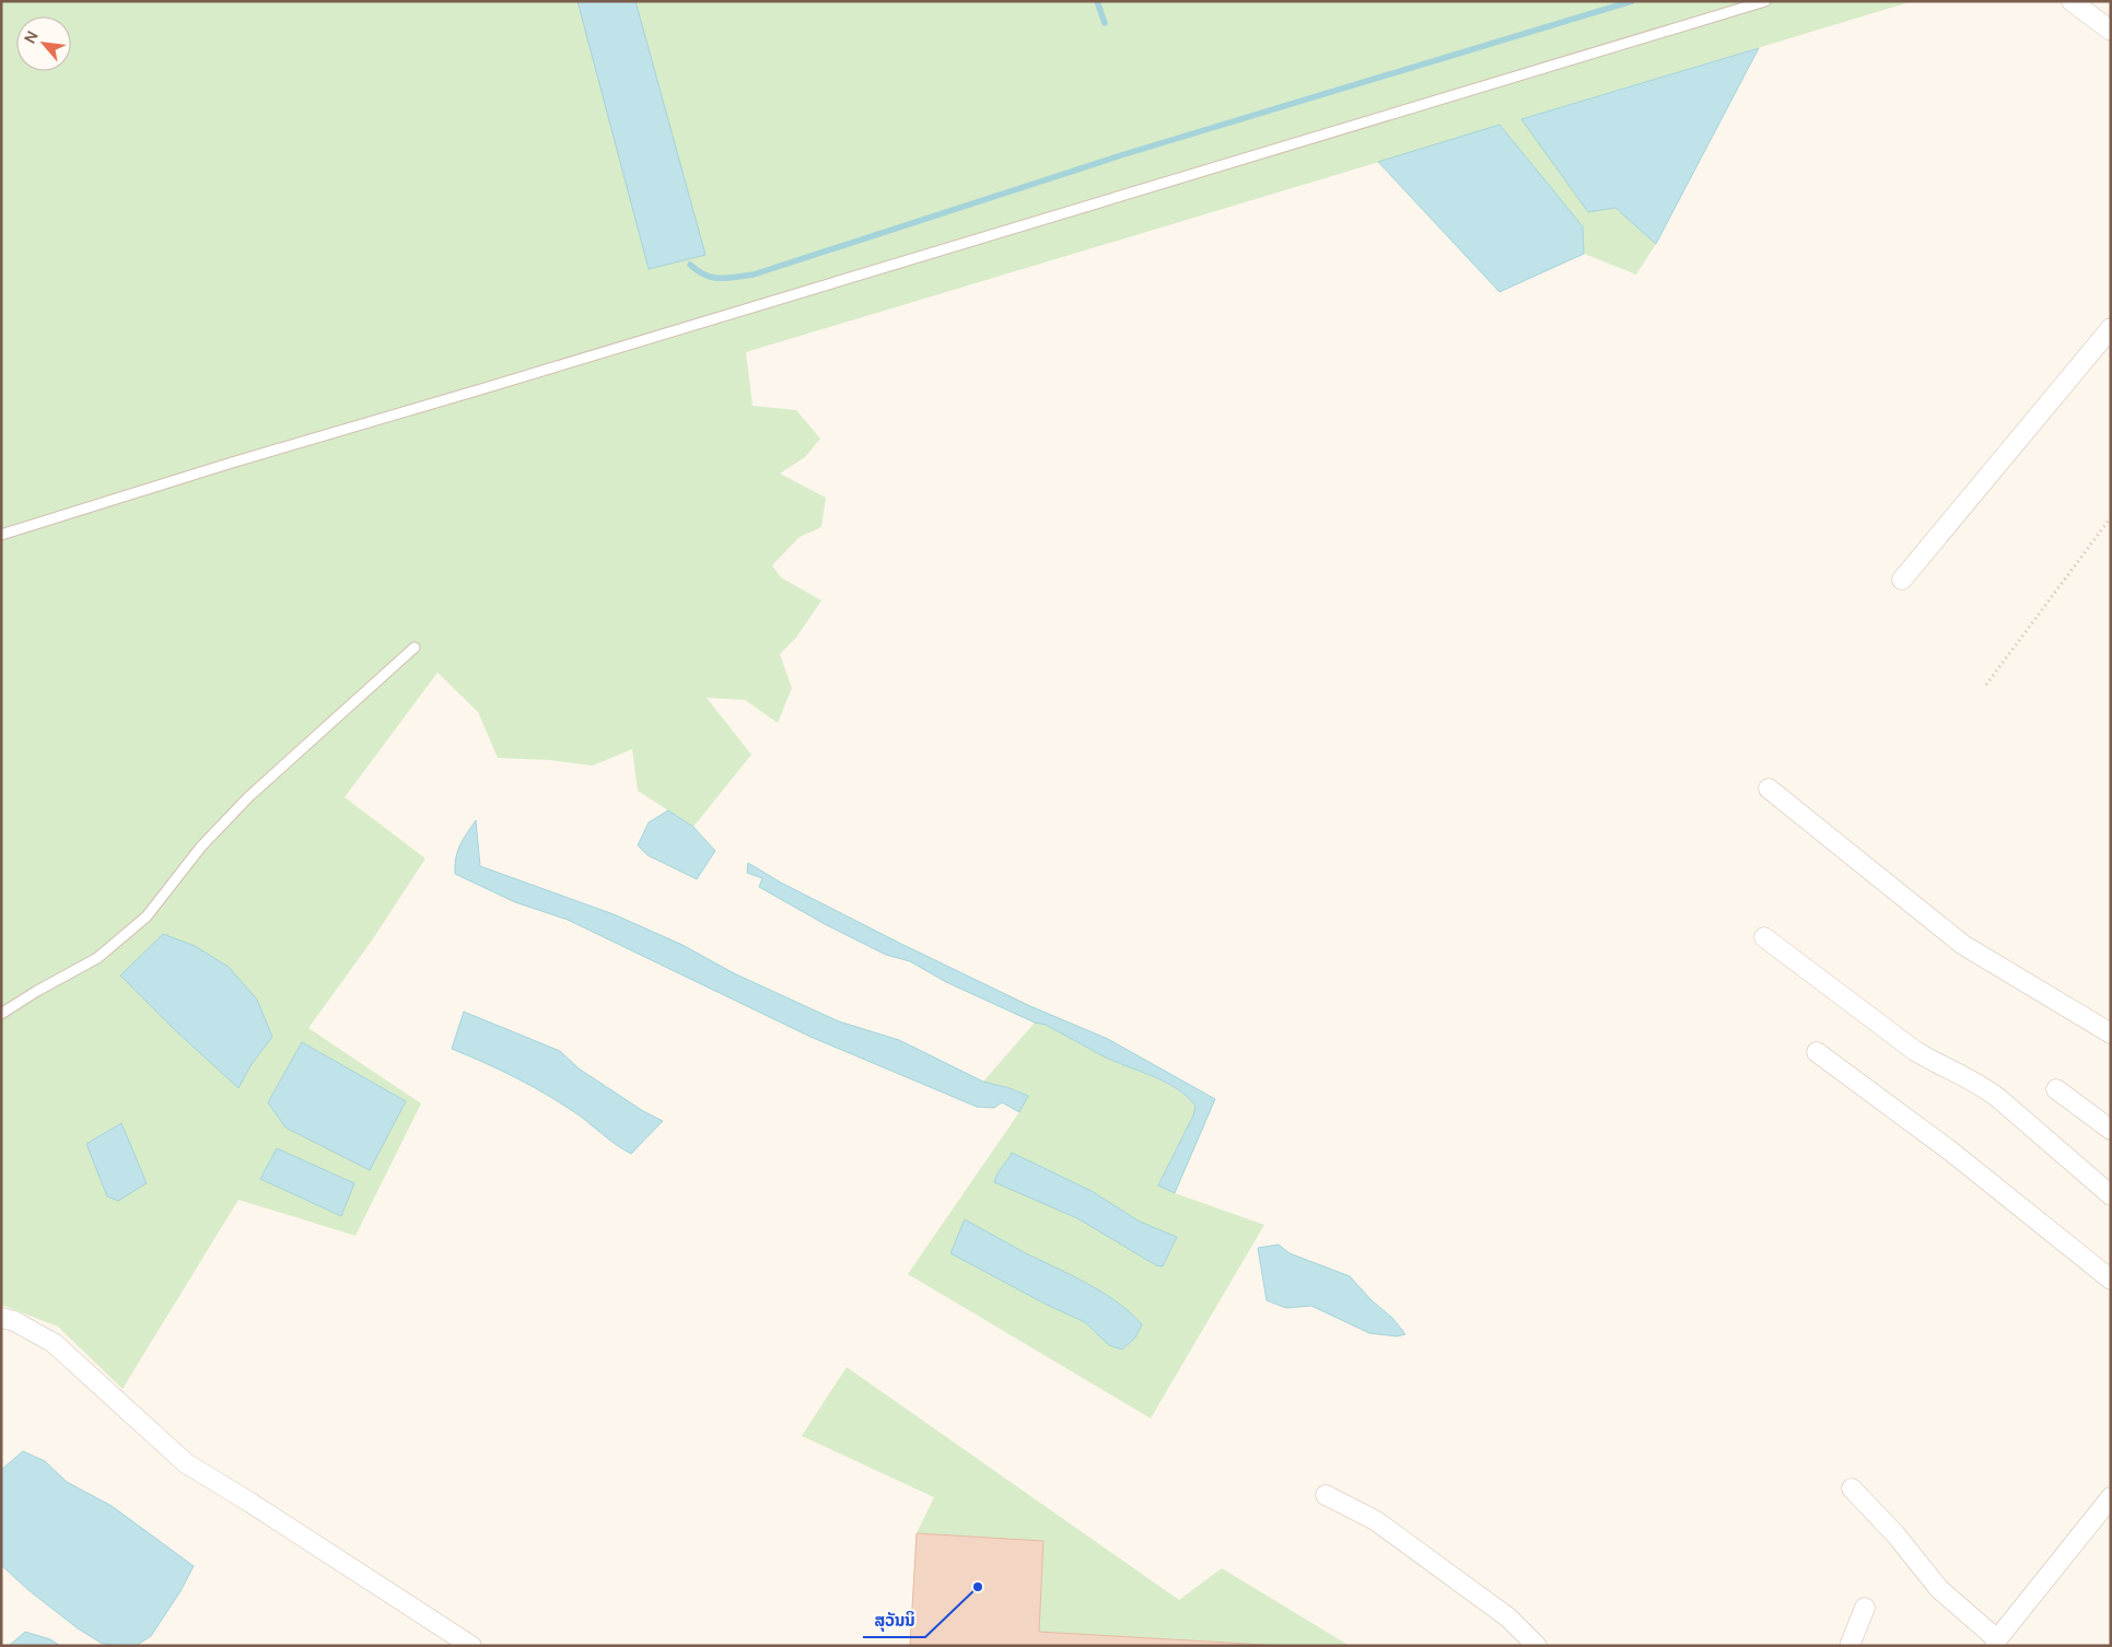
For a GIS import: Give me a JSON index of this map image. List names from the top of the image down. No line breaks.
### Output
{"places":["ສຸວັນນິ"],"north":"top left"}
